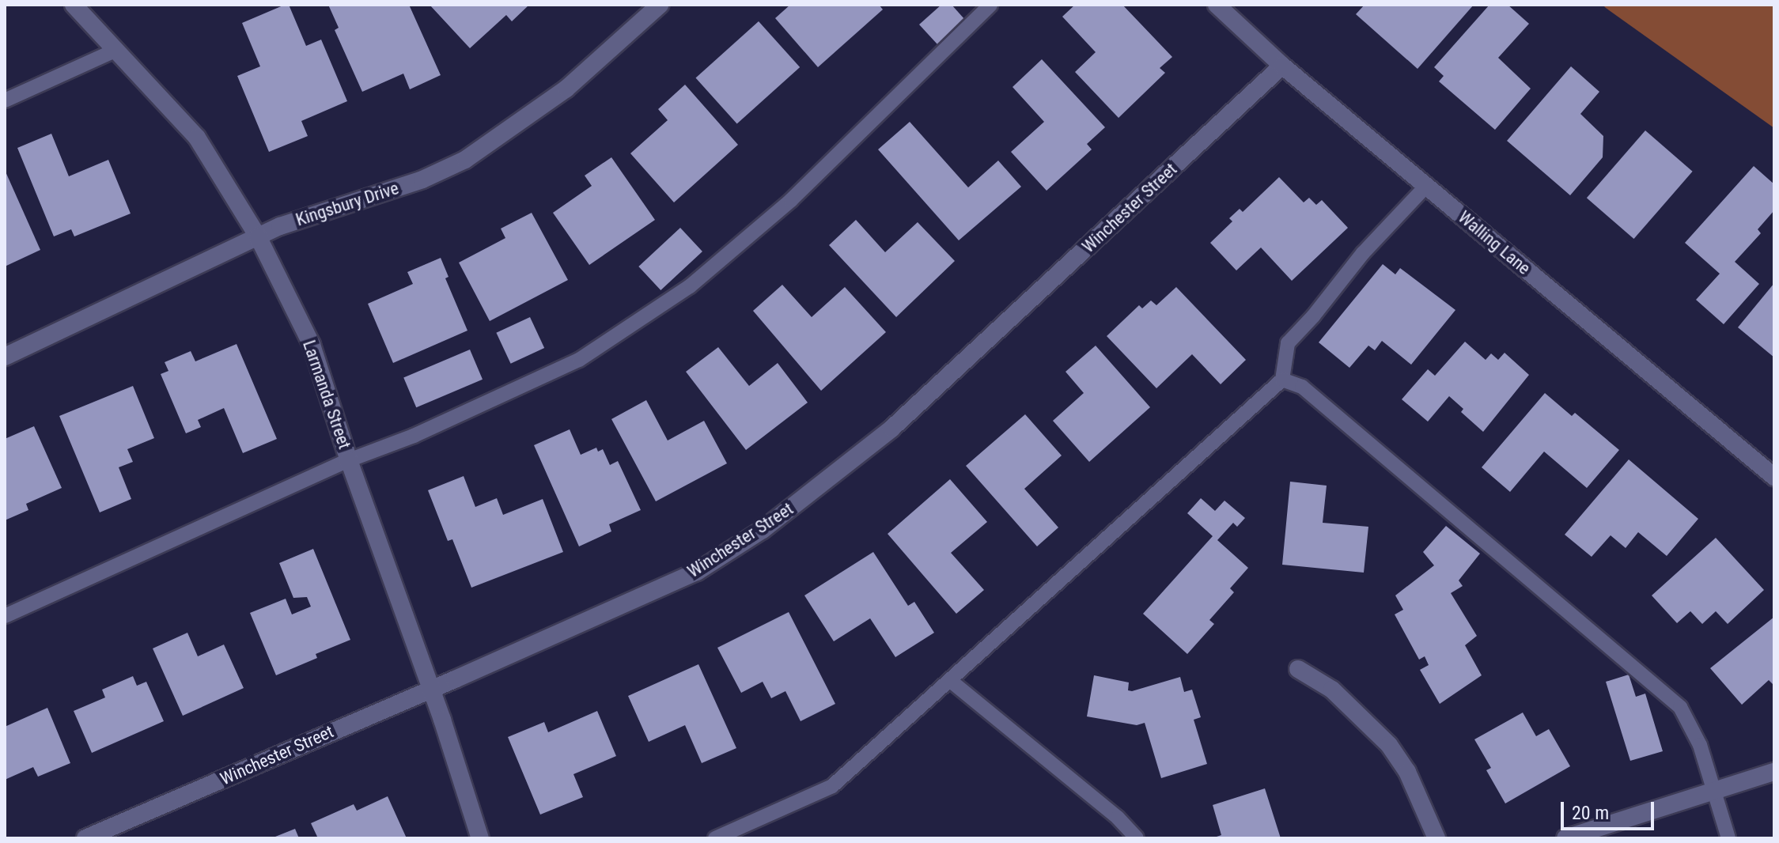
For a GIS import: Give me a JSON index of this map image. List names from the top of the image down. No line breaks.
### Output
{"streets":{"street":["Kingsbury Drive","Winchester Street","Walling Lane","Larmanda Street"]},"crossings":[["Kingsbury Drive","Larmanda Street"],["Winchester Street","Walling Lane"],["Winchester Street","Larmanda Street"]],"scale_bar":"20 m"}
